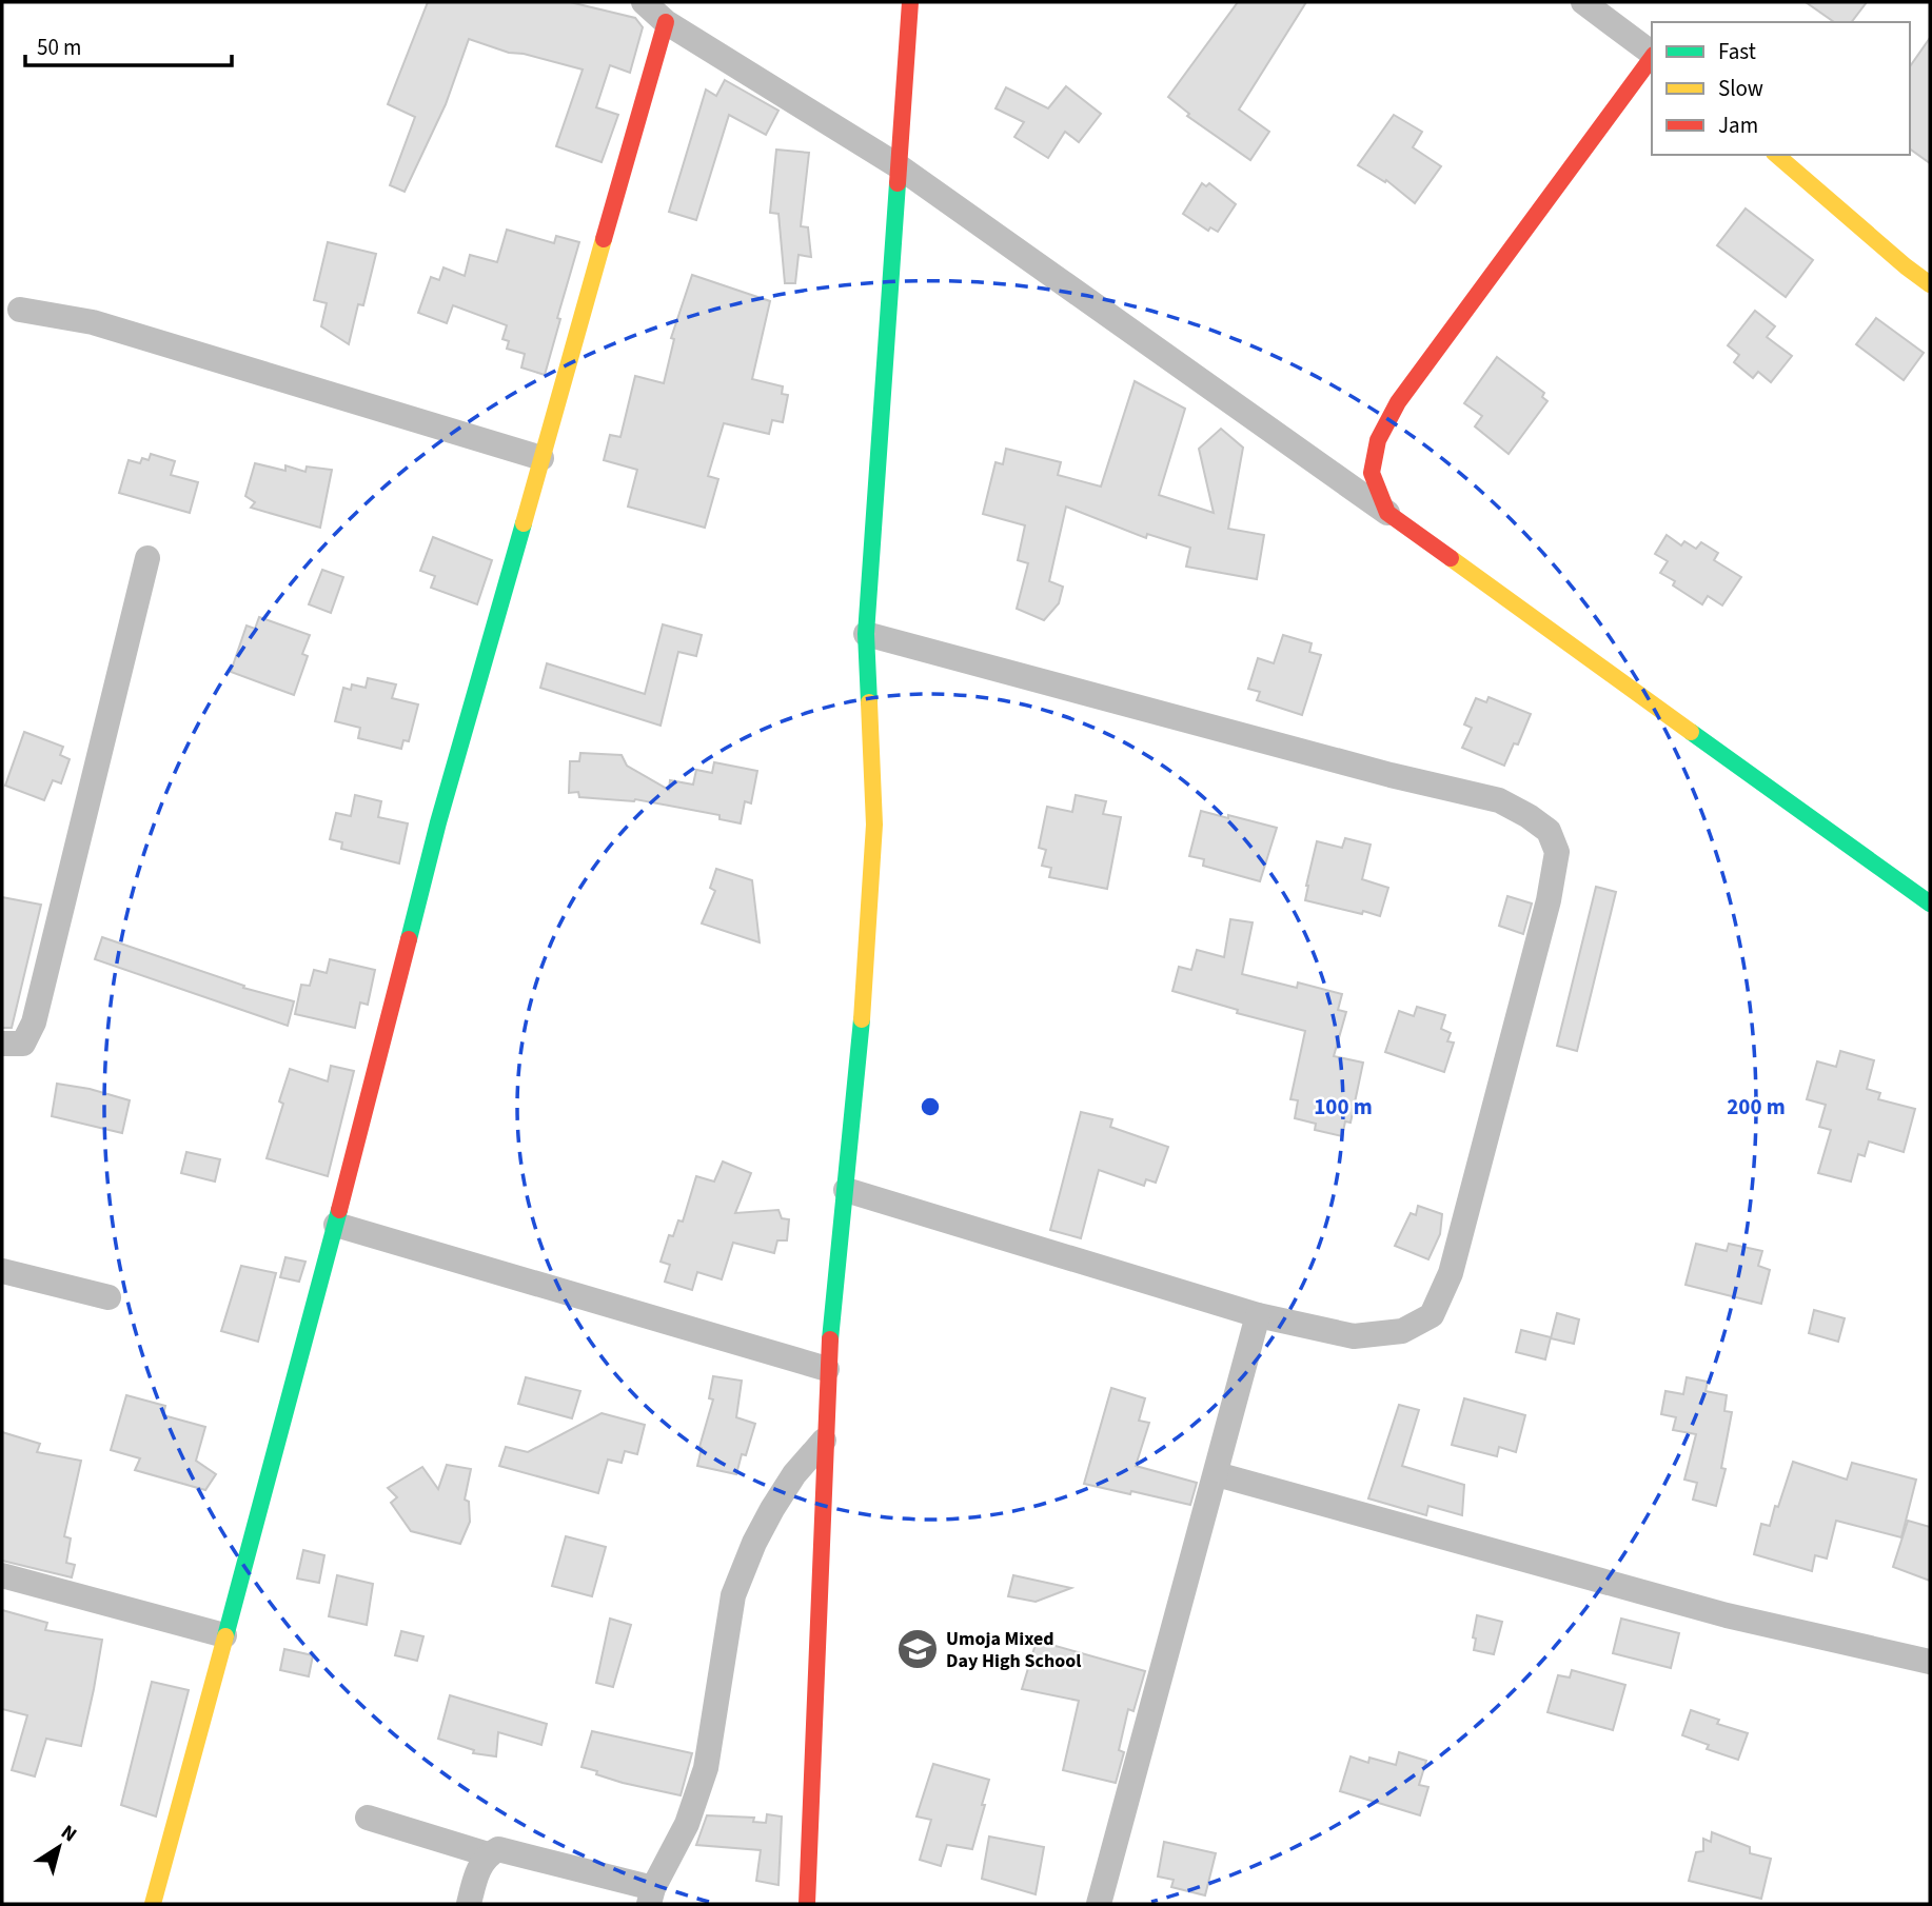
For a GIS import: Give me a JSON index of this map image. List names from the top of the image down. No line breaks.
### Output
{"places":{"school or university":["Umoja Mixed Day High School"]},"legend":["Fast","Slow","Jam"],"scale_bar":"50 m","north":"top right","rings":["100 m","200 m"]}
